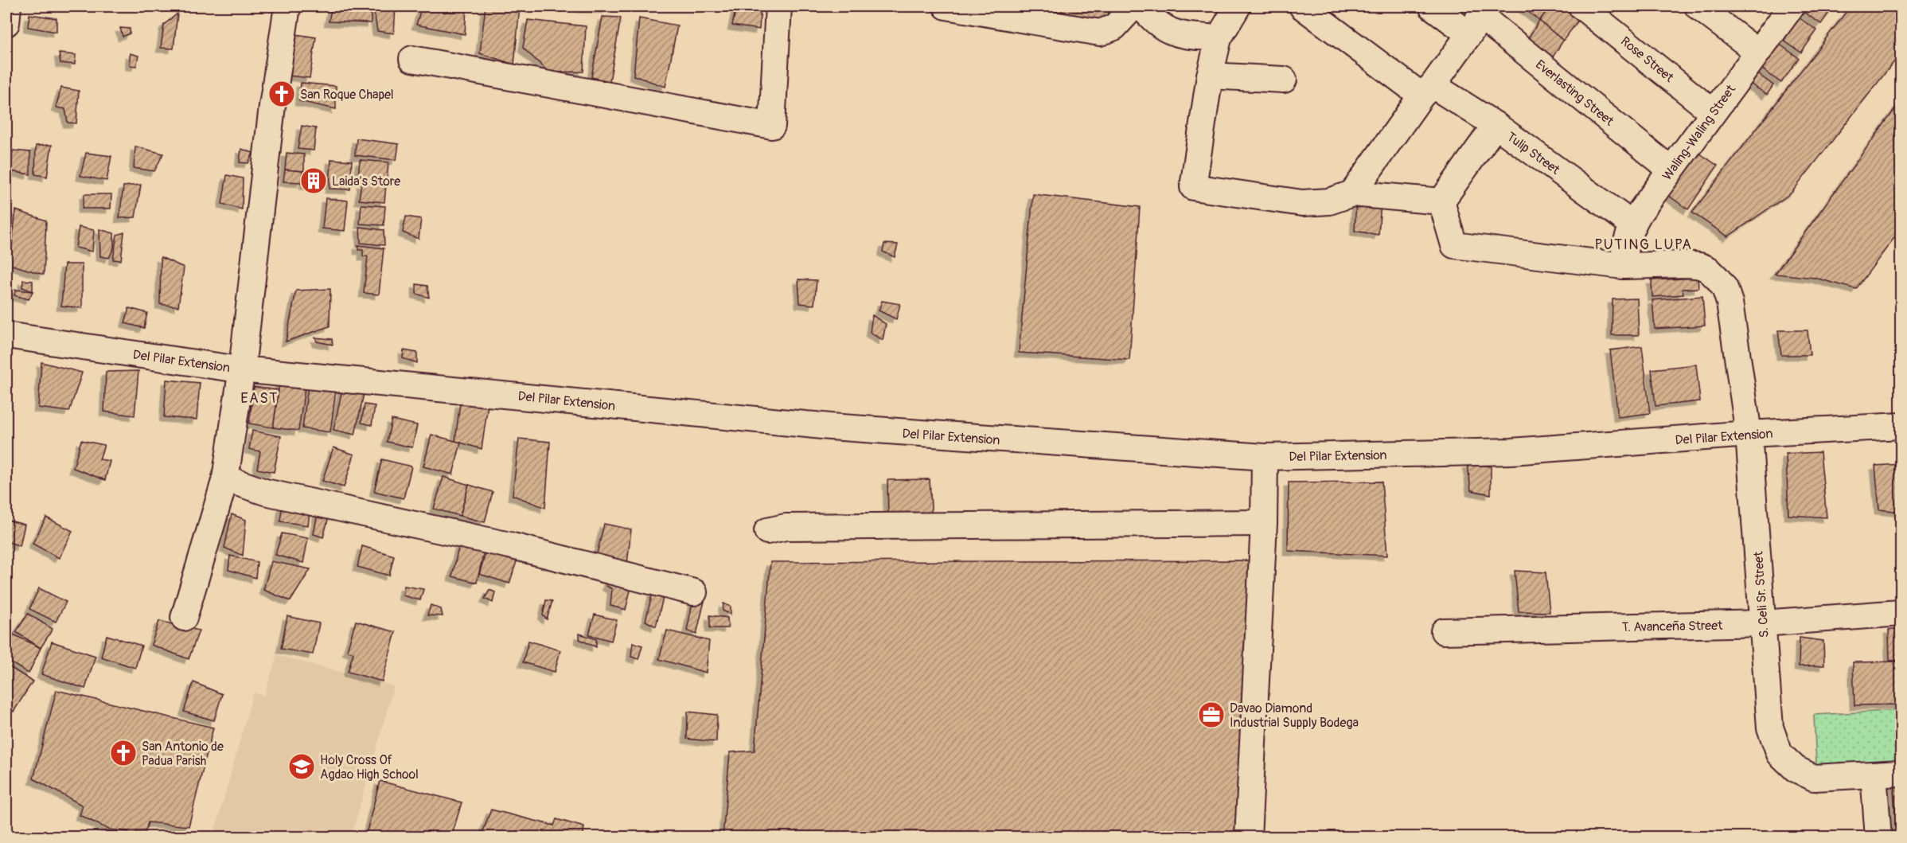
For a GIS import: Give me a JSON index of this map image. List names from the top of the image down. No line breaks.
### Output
{"streets":{"street":["Rose Street","Everlasting Street","Waling-Waling Street","Tulip Street","Del Pilar Extension","S. Celi Sr. Street","T. Avanceña Street"]},"crossings":[["Rose Street","Waling-Waling Street"],["Everlasting Street","Waling-Waling Street"],["Waling-Waling Street","Tulip Street"],["Waling-Waling Street","S. Celi Sr. Street"],["Del Pilar Extension","S. Celi Sr. Street"],["S. Celi Sr. Street","T. Avanceña Street"]],"districts":["PUTING LUPA","EAST"],"places":{"church":["San Roque Chapel","San Antonio de Padua Parish"],"building":["Laida's Store"],"office":["Davao Diamond Industrial Supply Bodega"],"school or university":["Holy Cross Of Agdao High School"]}}
